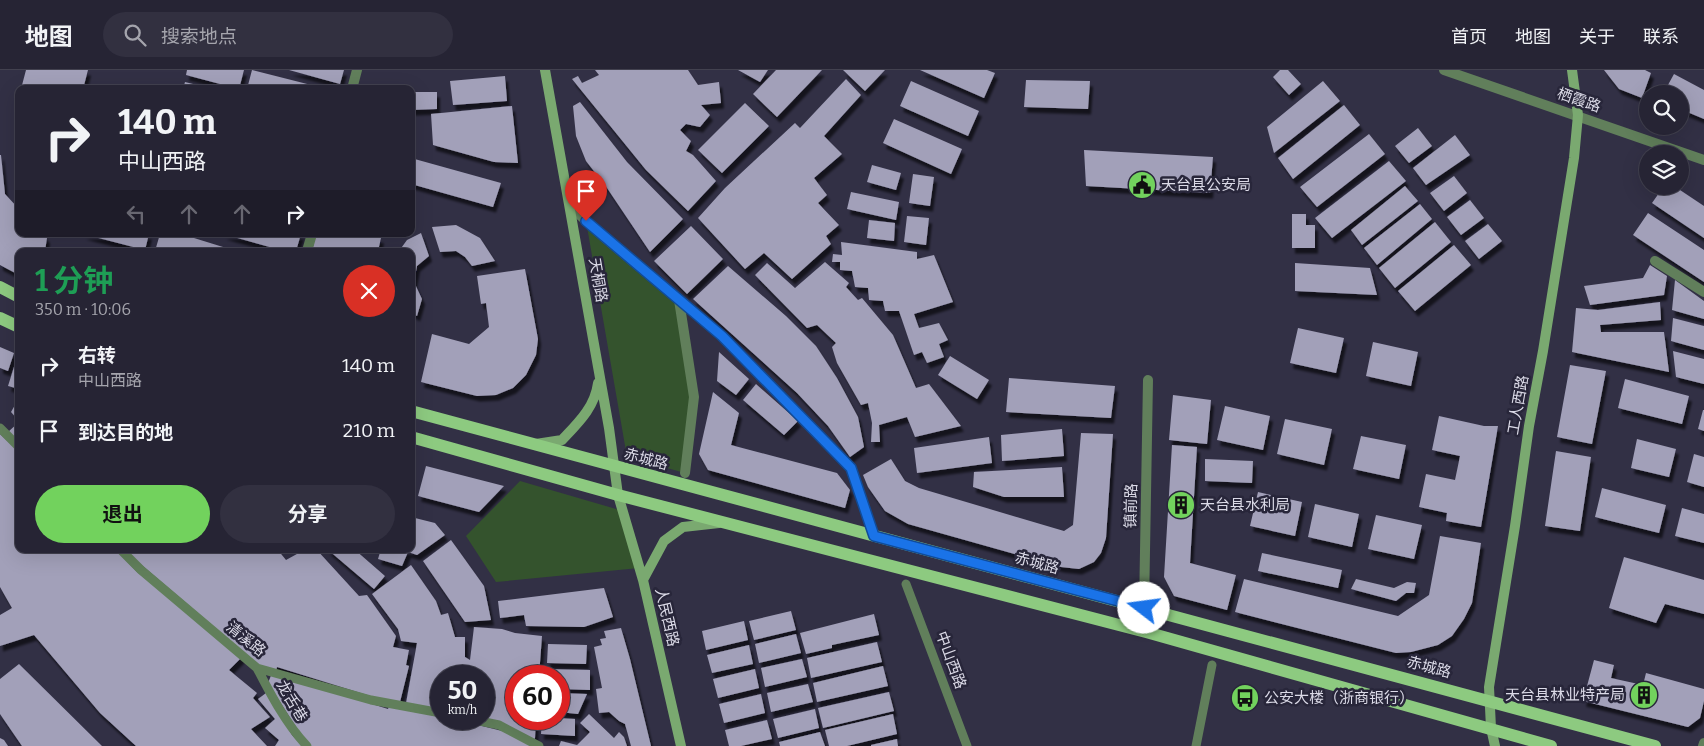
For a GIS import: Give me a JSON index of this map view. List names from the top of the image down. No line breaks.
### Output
{"streets":{"main road":["天桐路","工人西路","赤城路","人民西路"],"street":["栖霞路","镇前路","清溪路","中山西路","龙舌巷"]},"crossings":[["栖霞路","工人西路"],["天桐路","赤城路"],["天桐路","人民西路"],["工人西路","赤城路"],["赤城路","镇前路"],["清溪路","龙舌巷"]],"places":{"public building":["天台县公安局"],"building":["天台县水利局","天台县林业特产局"],"bus stop":["公安大楼（浙商银行）"]},"page":{"header":"地图","search":"搜索地点","nav":["首页","地图","关于","联系"],"turn":["140 m","中山西路"],"heading":["1 分钟","350 m · 10:06"],"list":[{"name":"右转","note":"中山西路","value":"140 m"},{"name":"到达目的地","value":"210 m"}],"buttons":["退出","分享"],"speed":"50 km/h","limit":"60"}}
